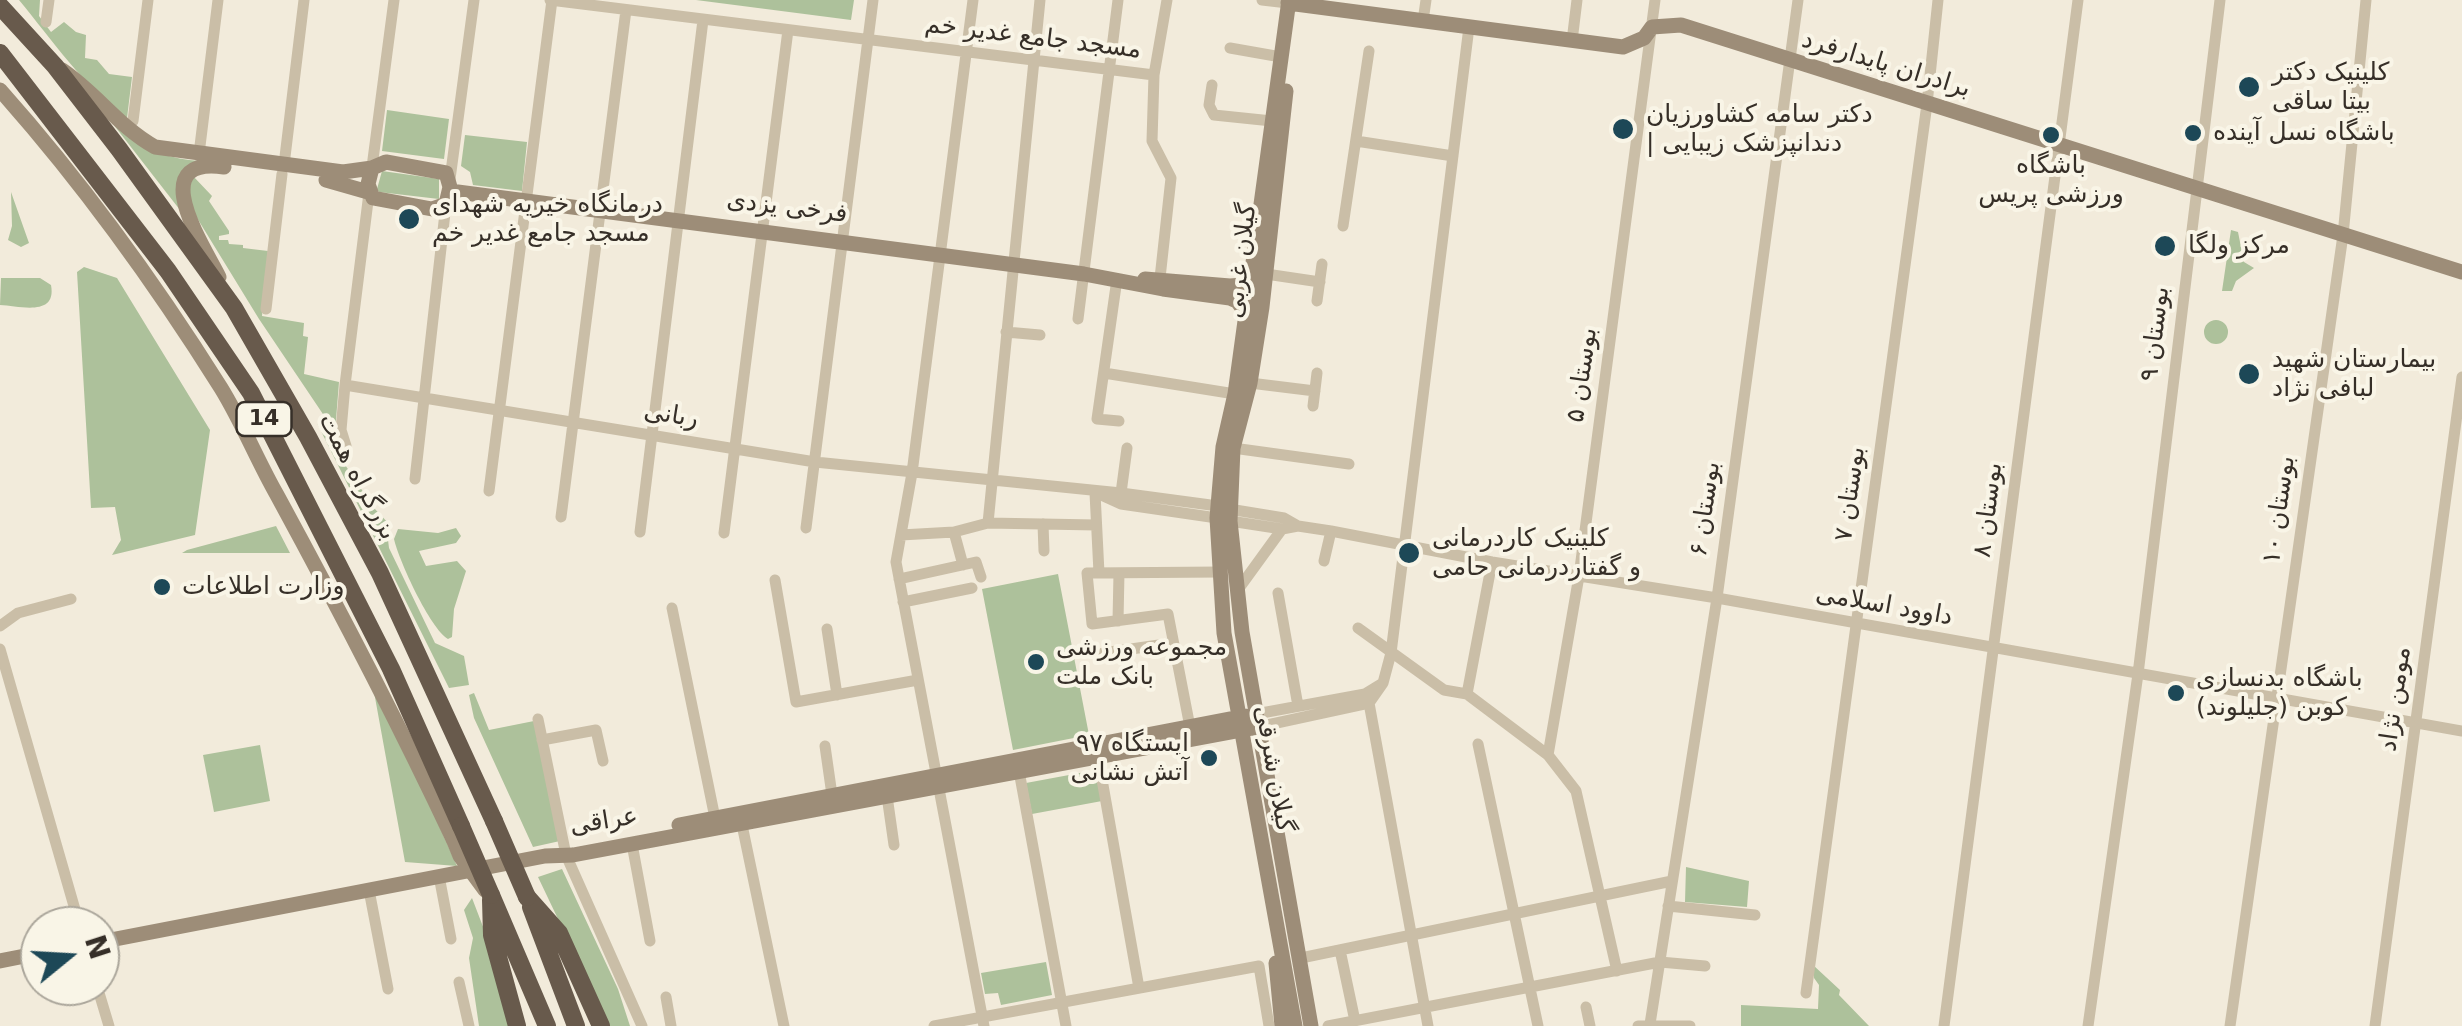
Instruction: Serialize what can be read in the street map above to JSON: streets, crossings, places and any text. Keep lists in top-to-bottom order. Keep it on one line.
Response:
{"streets":{"highway":["14","بزرگراه همت"],"main road":["برادران پایدارفرد","فرخی یزدی","گیلان غربی","گیلان شرقی","عراقی"],"street":["مسجد جامع غدیر خم","بوستان ۹","بوستان ۵","ربانی","بوستان ۷","بوستان ۶","بوستان ۸","بوستان ۱۰","داوود اسلامی","مومن نژاد"]},"crossings":[["برادران پایدارفرد","گیلان غربی"],["برادران پایدارفرد","بوستان ۹"],["برادران پایدارفرد","بوستان ۵"],["برادران پایدارفرد","بوستان ۷"],["برادران پایدارفرد","بوستان ۶"],["برادران پایدارفرد","بوستان ۸"],["برادران پایدارفرد","بوستان ۱۰"],["فرخی یزدی","گیلان غربی"],["گیلان غربی","داوود اسلامی"],["گیلان غربی","گیلان شرقی"],["بوستان ۹","داوود اسلامی"],["بوستان ۵","داوود اسلامی"],["ربانی","داوود اسلامی"],["بوستان ۷","داوود اسلامی"],["بوستان ۶","داوود اسلامی"],["بوستان ۸","داوود اسلامی"],["بوستان ۱۰","داوود اسلامی"],["داوود اسلامی","مومن نژاد"],["داوود اسلامی","گیلان شرقی"],["گیلان شرقی","عراقی"]],"places":["کلینیک دکتر بیتا ساقی","دکتر سامه کشاورزیان | دندانپزشک زیبایی","باشگاه نسل آینده","باشگاه ورزشی پریس","درمانگاه خیریه شهدای مسجد جامع غدیر خم","مرکز ولگا","بیمارستان شهید لبافی نژاد","کلینیک کاردرمانی و گفتاردرمانی حامی","وزارت اطلاعات","مجموعه ورزشی بانک ملت","باشگاه بدنسازی کوبن (جلیلوند)","ایستگاه ۹۷ آتش نشانی"],"north":"right"}
